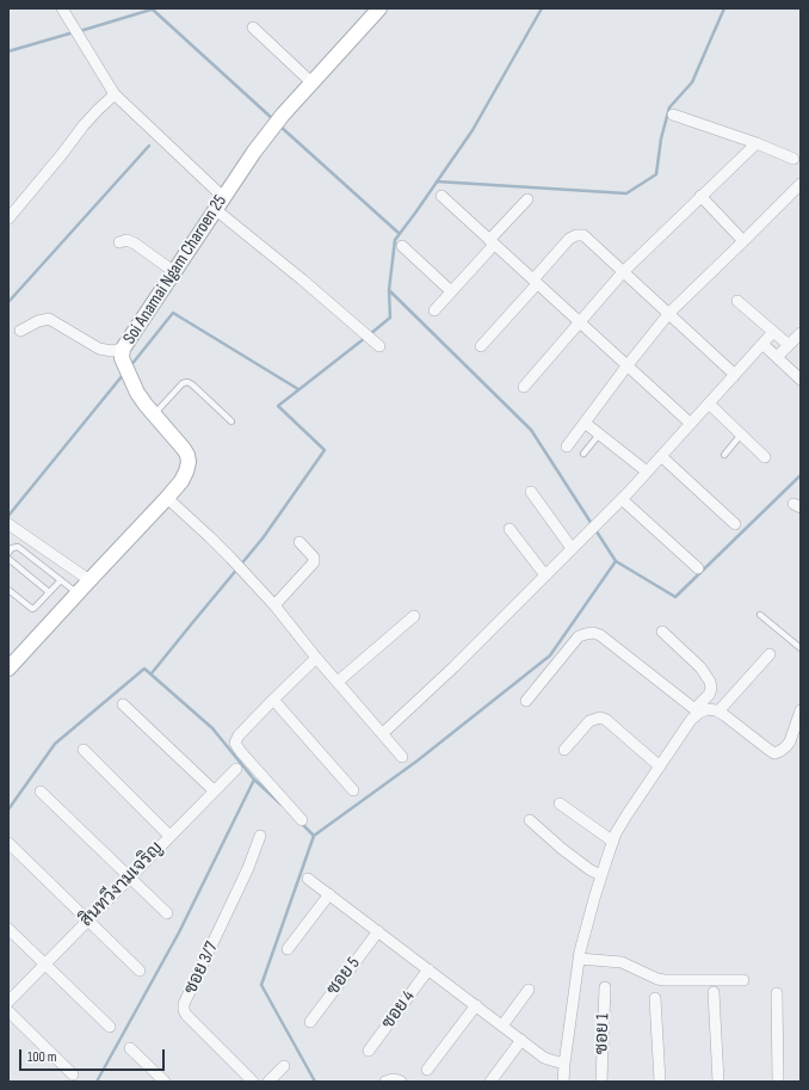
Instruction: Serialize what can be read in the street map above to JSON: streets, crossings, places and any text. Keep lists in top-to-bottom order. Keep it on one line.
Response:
{"streets":{"street":["Soi Anamai Ngam Charoen 25","สินทวีงามเจริญ","ซอย 3/7","ซอย 5","ซอย 4","ซอย 1"]},"scale_bar":"100 m"}
